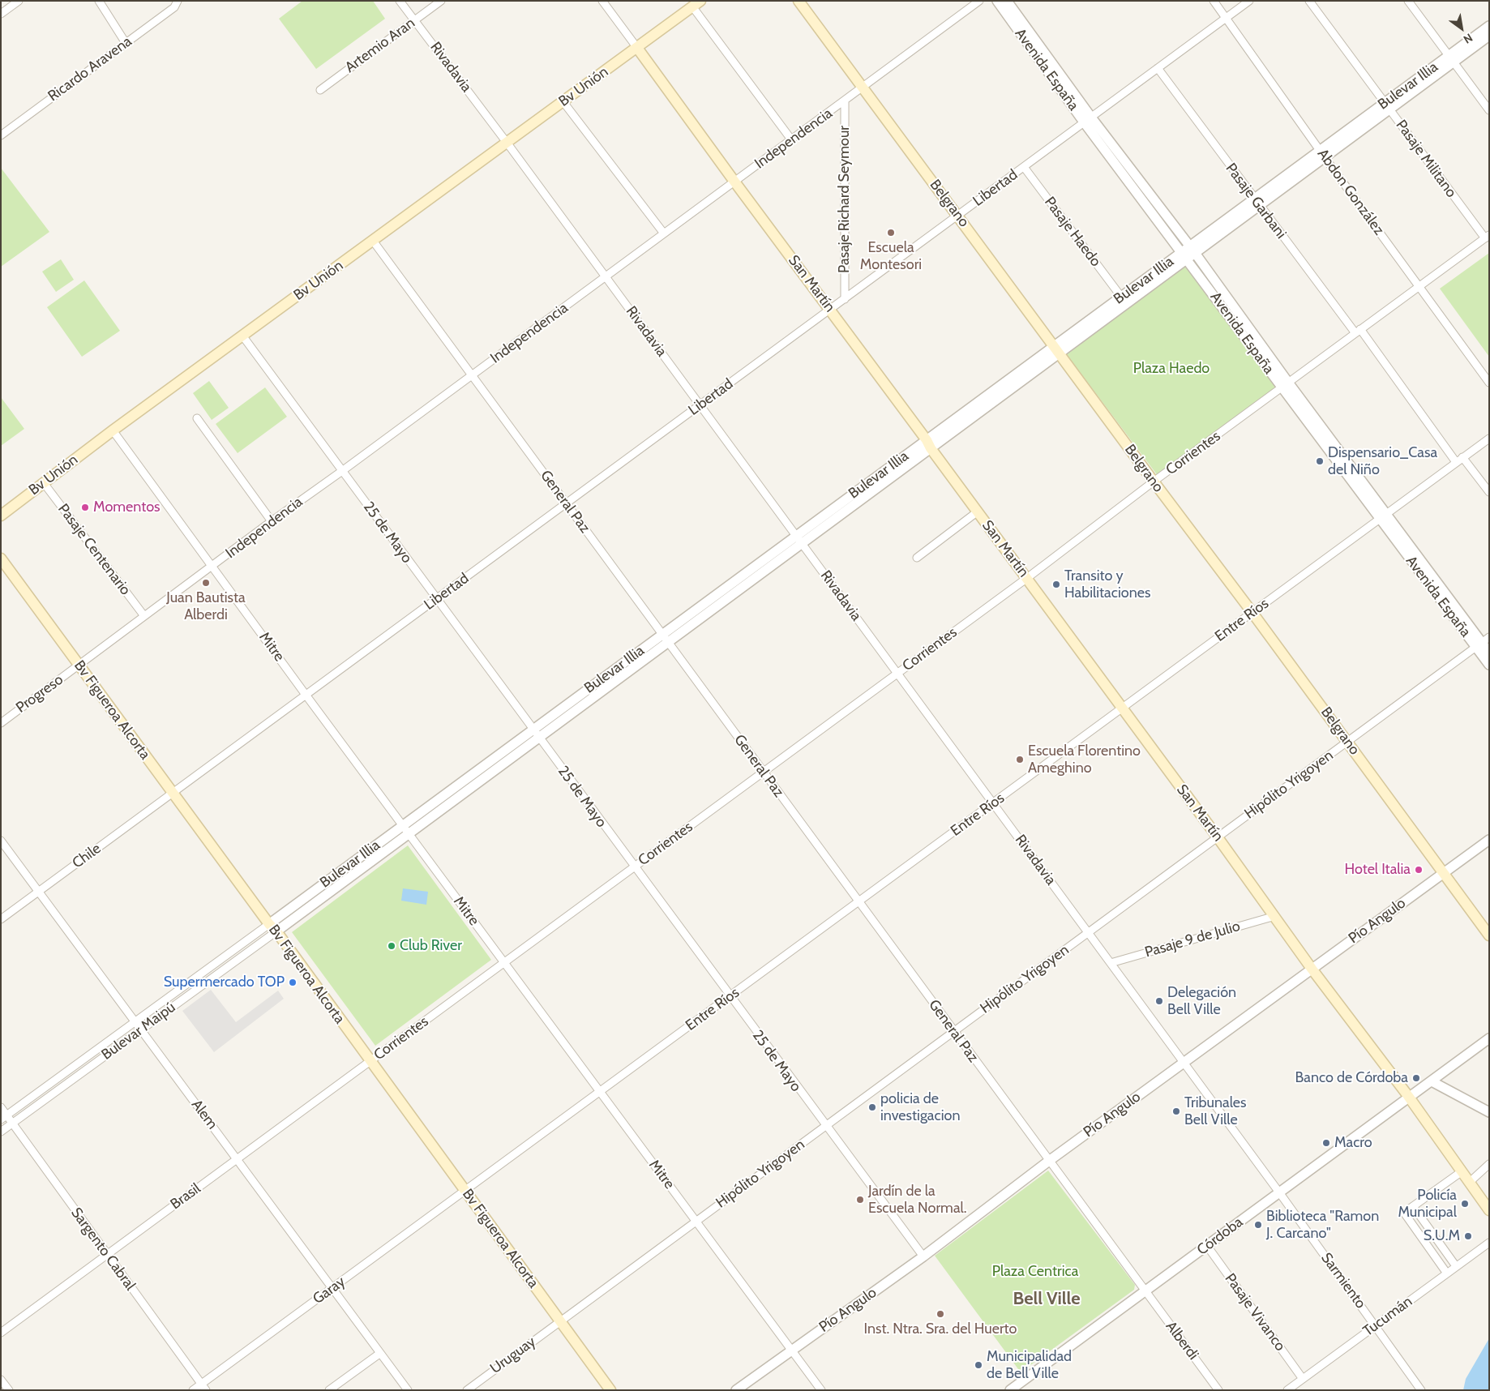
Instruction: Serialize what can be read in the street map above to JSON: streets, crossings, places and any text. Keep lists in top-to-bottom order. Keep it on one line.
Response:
{"streets":{"main road":["Bv Unión","Belgrano","San Martín","Bv Figueroa Alcorta"],"street":["Artemio Aran","Rivadavia","Ricardo Aravena","Avenida España","Bulevar Illia","Independencia","Pasaje Militano","Libertad","Abdon González","Pasaje Richard Seymour","Pasaje Garbani","Pasaje Haedo","Corrientes","General Paz","25 de Mayo","Pasaje Centenario","Entre Ríos","Mitre","Progreso","Hipólito Yrigoyen","Chile","Pío Angulo","Pasaje 9 de Julio","Bulevar Maipú","Alem","Brasil","Córdoba","Sargento Cabral","Sarmiento","Garay","Pasaje Vivanco","Tucumán","Alberdi","Uruguay"]},"crossings":[["Artemio Aran","Rivadavia"],["Rivadavia","Bulevar Illia"],["Rivadavia","Bv Unión"],["Rivadavia","Independencia"],["Rivadavia","Libertad"],["Rivadavia","Corrientes"],["Rivadavia","Entre Ríos"],["Rivadavia","Hipólito Yrigoyen"],["Rivadavia","Pío Angulo"],["Rivadavia","Pasaje 9 de Julio"],["Rivadavia","Córdoba"],["Rivadavia","Sarmiento"],["Avenida España","Bulevar Illia"],["Avenida España","Libertad"],["Avenida España","Corrientes"],["Avenida España","Entre Ríos"],["Avenida España","Hipólito Yrigoyen"],["Bulevar Illia","Pasaje Militano"],["Bulevar Illia","Abdon González"],["Bulevar Illia","Pasaje Garbani"],["Bulevar Illia","Belgrano"],["Bulevar Illia","Pasaje Haedo"],["Bulevar Illia","San Martín"],["Bulevar Illia","General Paz"],["Bulevar Illia","25 de Mayo"],["Bulevar Illia","Mitre"],["Bulevar Illia","Bv Figueroa Alcorta"],["Bulevar Illia","Bulevar Maipú"],["Bv Unión","San Martín"],["Bv Unión","General Paz"],["Bv Unión","25 de Mayo"],["Bv Unión","Pasaje Centenario"],["Bv Unión","Mitre"],["Independencia","Pasaje Richard Seymour"],["Independencia","Belgrano"],["Independencia","San Martín"],["Independencia","General Paz"],["Independencia","25 de Mayo"],["Independencia","Pasaje Centenario"],["Independencia","Mitre"],["Independencia","Progreso"],["Independencia","Bv Figueroa Alcorta"],["Pasaje Militano","Corrientes"],["Libertad","Abdon González"],["Libertad","Pasaje Richard Seymour"],["Libertad","Pasaje Garbani"],["Libertad","Belgrano"],["Libertad","Pasaje Haedo"],["Libertad","San Martín"],["Libertad","General Paz"],["Libertad","25 de Mayo"],["Libertad","Mitre"],["Libertad","Bv Figueroa Alcorta"],["Libertad","Chile"],["Abdon González","Corrientes"],["Pasaje Garbani","Corrientes"],["Pasaje Garbani","Entre Ríos"],["Belgrano","Corrientes"],["Belgrano","Entre Ríos"],["Belgrano","Hipólito Yrigoyen"],["Belgrano","Pío Angulo"],["San Martín","Corrientes"],["San Martín","Entre Ríos"],["San Martín","Hipólito Yrigoyen"],["San Martín","Pío Angulo"],["San Martín","Pasaje 9 de Julio"],["San Martín","Córdoba"],["Corrientes","General Paz"],["Corrientes","25 de Mayo"],["Corrientes","Mitre"],["Corrientes","Bv Figueroa Alcorta"],["Corrientes","Brasil"],["General Paz","Entre Ríos"],["General Paz","Hipólito Yrigoyen"],["General Paz","Pío Angulo"],["General Paz","Córdoba"],["General Paz","Alberdi"],["25 de Mayo","Entre Ríos"],["25 de Mayo","Hipólito Yrigoyen"],["25 de Mayo","Pío Angulo"],["Entre Ríos","Mitre"],["Entre Ríos","Bv Figueroa Alcorta"],["Entre Ríos","Garay"],["Mitre","Hipólito Yrigoyen"],["Mitre","Pío Angulo"],["Progreso","Bv Figueroa Alcorta"],["Bv Figueroa Alcorta","Hipólito Yrigoyen"],["Bv Figueroa Alcorta","Chile"],["Bv Figueroa Alcorta","Bulevar Maipú"],["Bv Figueroa Alcorta","Brasil"],["Bv Figueroa Alcorta","Garay"],["Bv Figueroa Alcorta","Uruguay"],["Hipólito Yrigoyen","Uruguay"],["Chile","Alem"],["Bulevar Maipú","Alem"],["Bulevar Maipú","Sargento Cabral"],["Alem","Brasil"],["Alem","Garay"],["Brasil","Sargento Cabral"],["Córdoba","Sarmiento"],["Córdoba","Pasaje Vivanco"],["Córdoba","Alberdi"],["Sargento Cabral","Garay"],["Sarmiento","Tucumán"],["Pasaje Vivanco","Tucumán"]],"districts":["Bell Ville"],"parks":["Plaza Haedo","Plaza Centrica"],"places":["Escuela Montesori","Dispensario_Casa del Niño","Momentos","Juan Bautista Alberdi","Transito y Habilitaciones","Escuela Florentino Ameghino","Hotel Italia","Club River","Supermercado TOP","Delegación Bell Ville","Banco de Córdoba","policia de investigacion","Tribunales Bell Ville","Macro","Jardín de la Escuela Normal.","Policía Municipal","Biblioteca \"Ramon J. Carcano\"","S.U.M","Inst. Ntra. Sra. del Huerto","Municipalidad de Bell Ville"],"north":"bottom right"}
